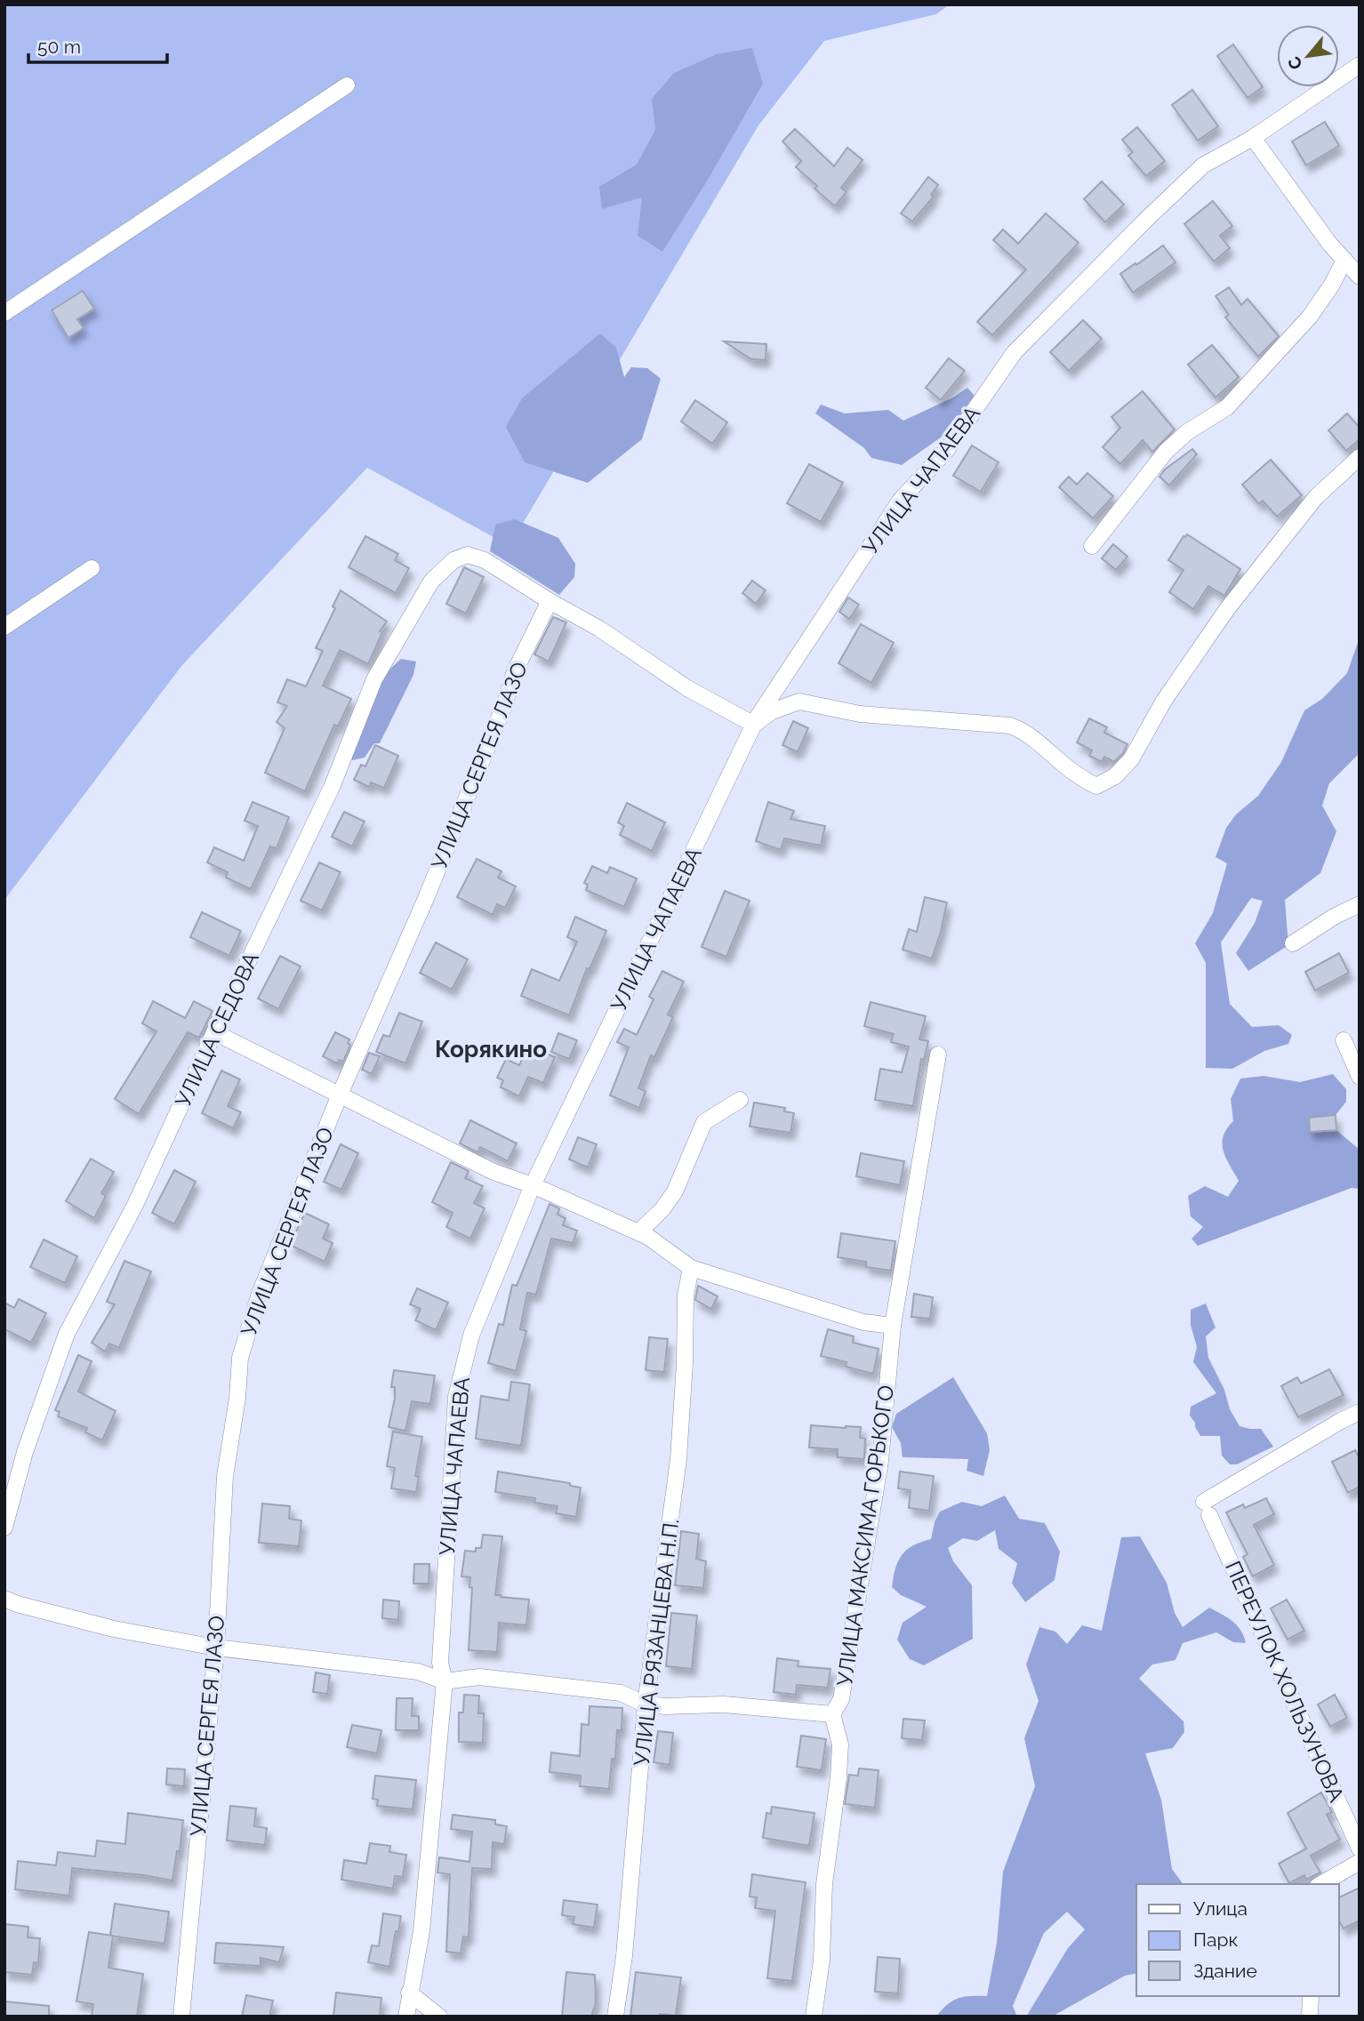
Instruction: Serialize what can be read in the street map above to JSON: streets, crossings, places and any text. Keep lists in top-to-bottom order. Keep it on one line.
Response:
{"streets":{"street":["УЛИЦА ЧАПАЕВА","УЛИЦА СЕРГЕЯ ЛАЗО","УЛИЦА СЕДОВА","УЛИЦА МАКСИМА ГОРЬКОГО","УЛИЦА РЯЗАНЦЕВА Н.П.","ПЕРЕУЛОК ХОЛЬЗУНОВА"]},"crossings":[["УЛИЦА СЕРГЕЯ ЛАЗО","УЛИЦА СЕДОВА"]],"districts":["Корякино"],"legend":["Улица","Парк","Здание"],"scale_bar":"50 m","north":"bottom left"}
